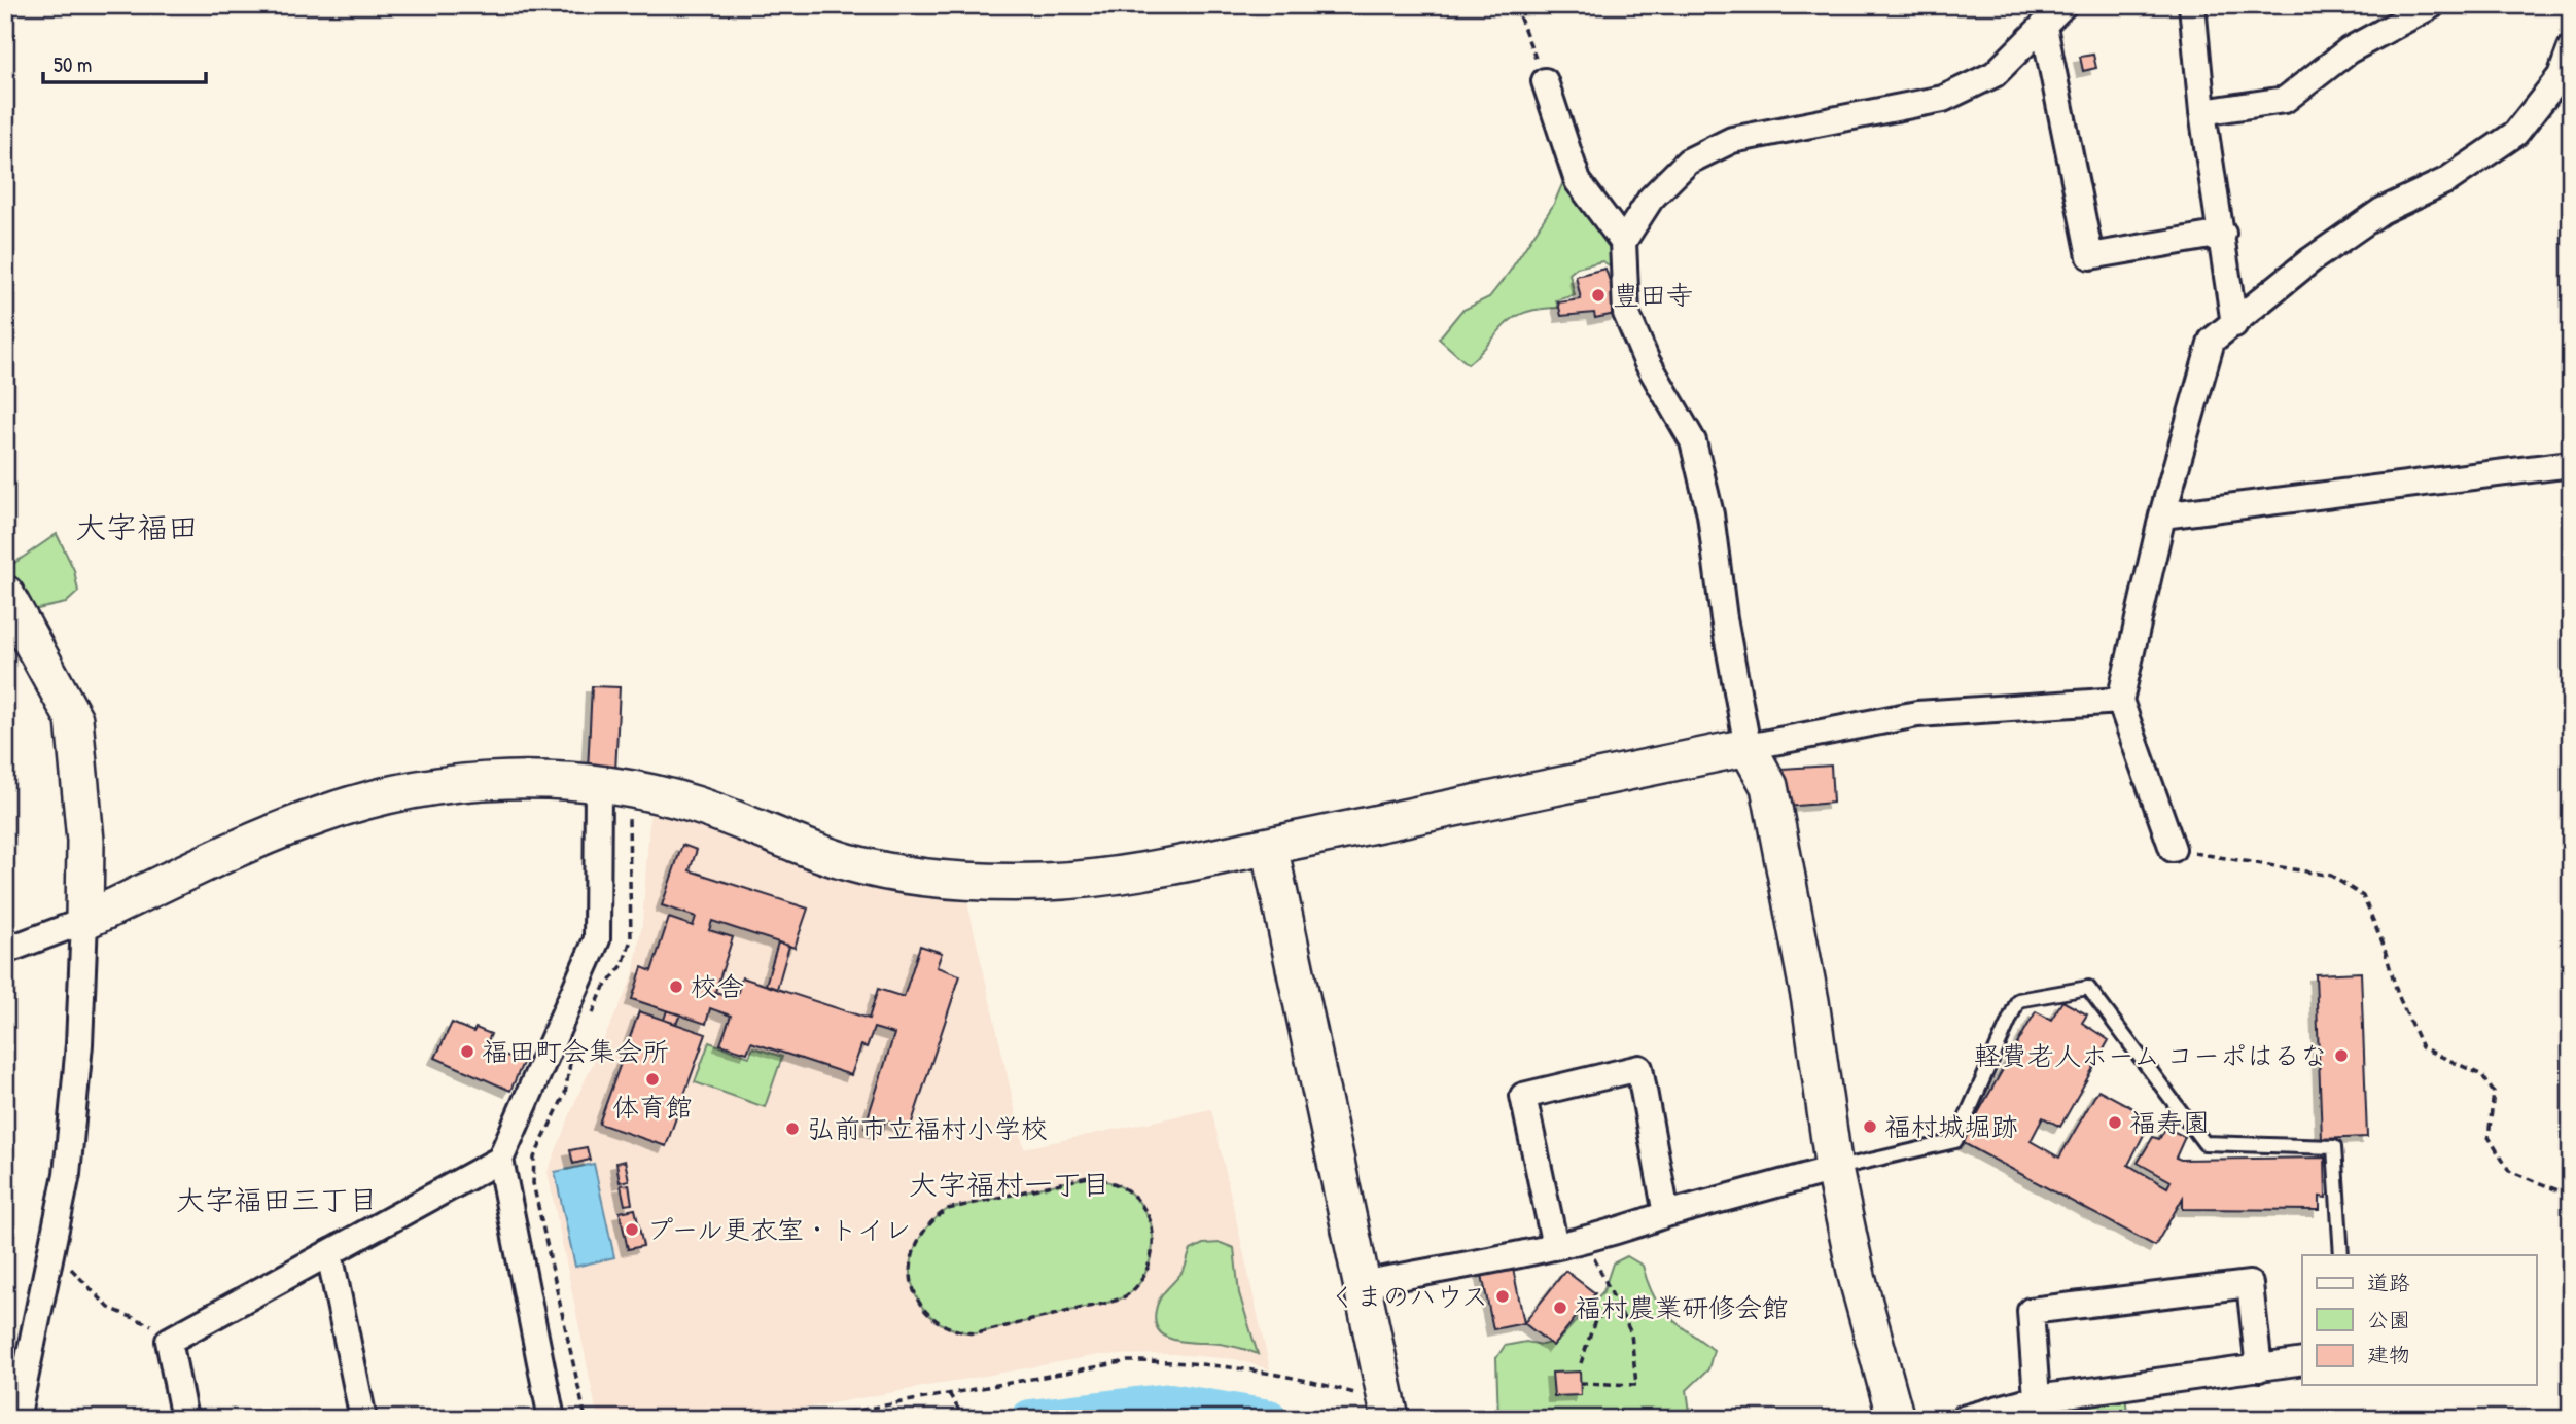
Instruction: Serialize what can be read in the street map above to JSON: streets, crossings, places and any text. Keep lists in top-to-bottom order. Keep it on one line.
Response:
{"districts":["大字福田","大字福村一丁目","大字福田三丁目"],"places":["豊田寺","校舎","福田町会集会所","軽費老人ホーム コーポはるな","体育館","福寿園","福村城堀跡","弘前市立福村小学校","プール更衣室・トイレ","くまのハウス","福村農業研修会館"],"legend":["道路","公園","建物"],"scale_bar":"50 m"}
